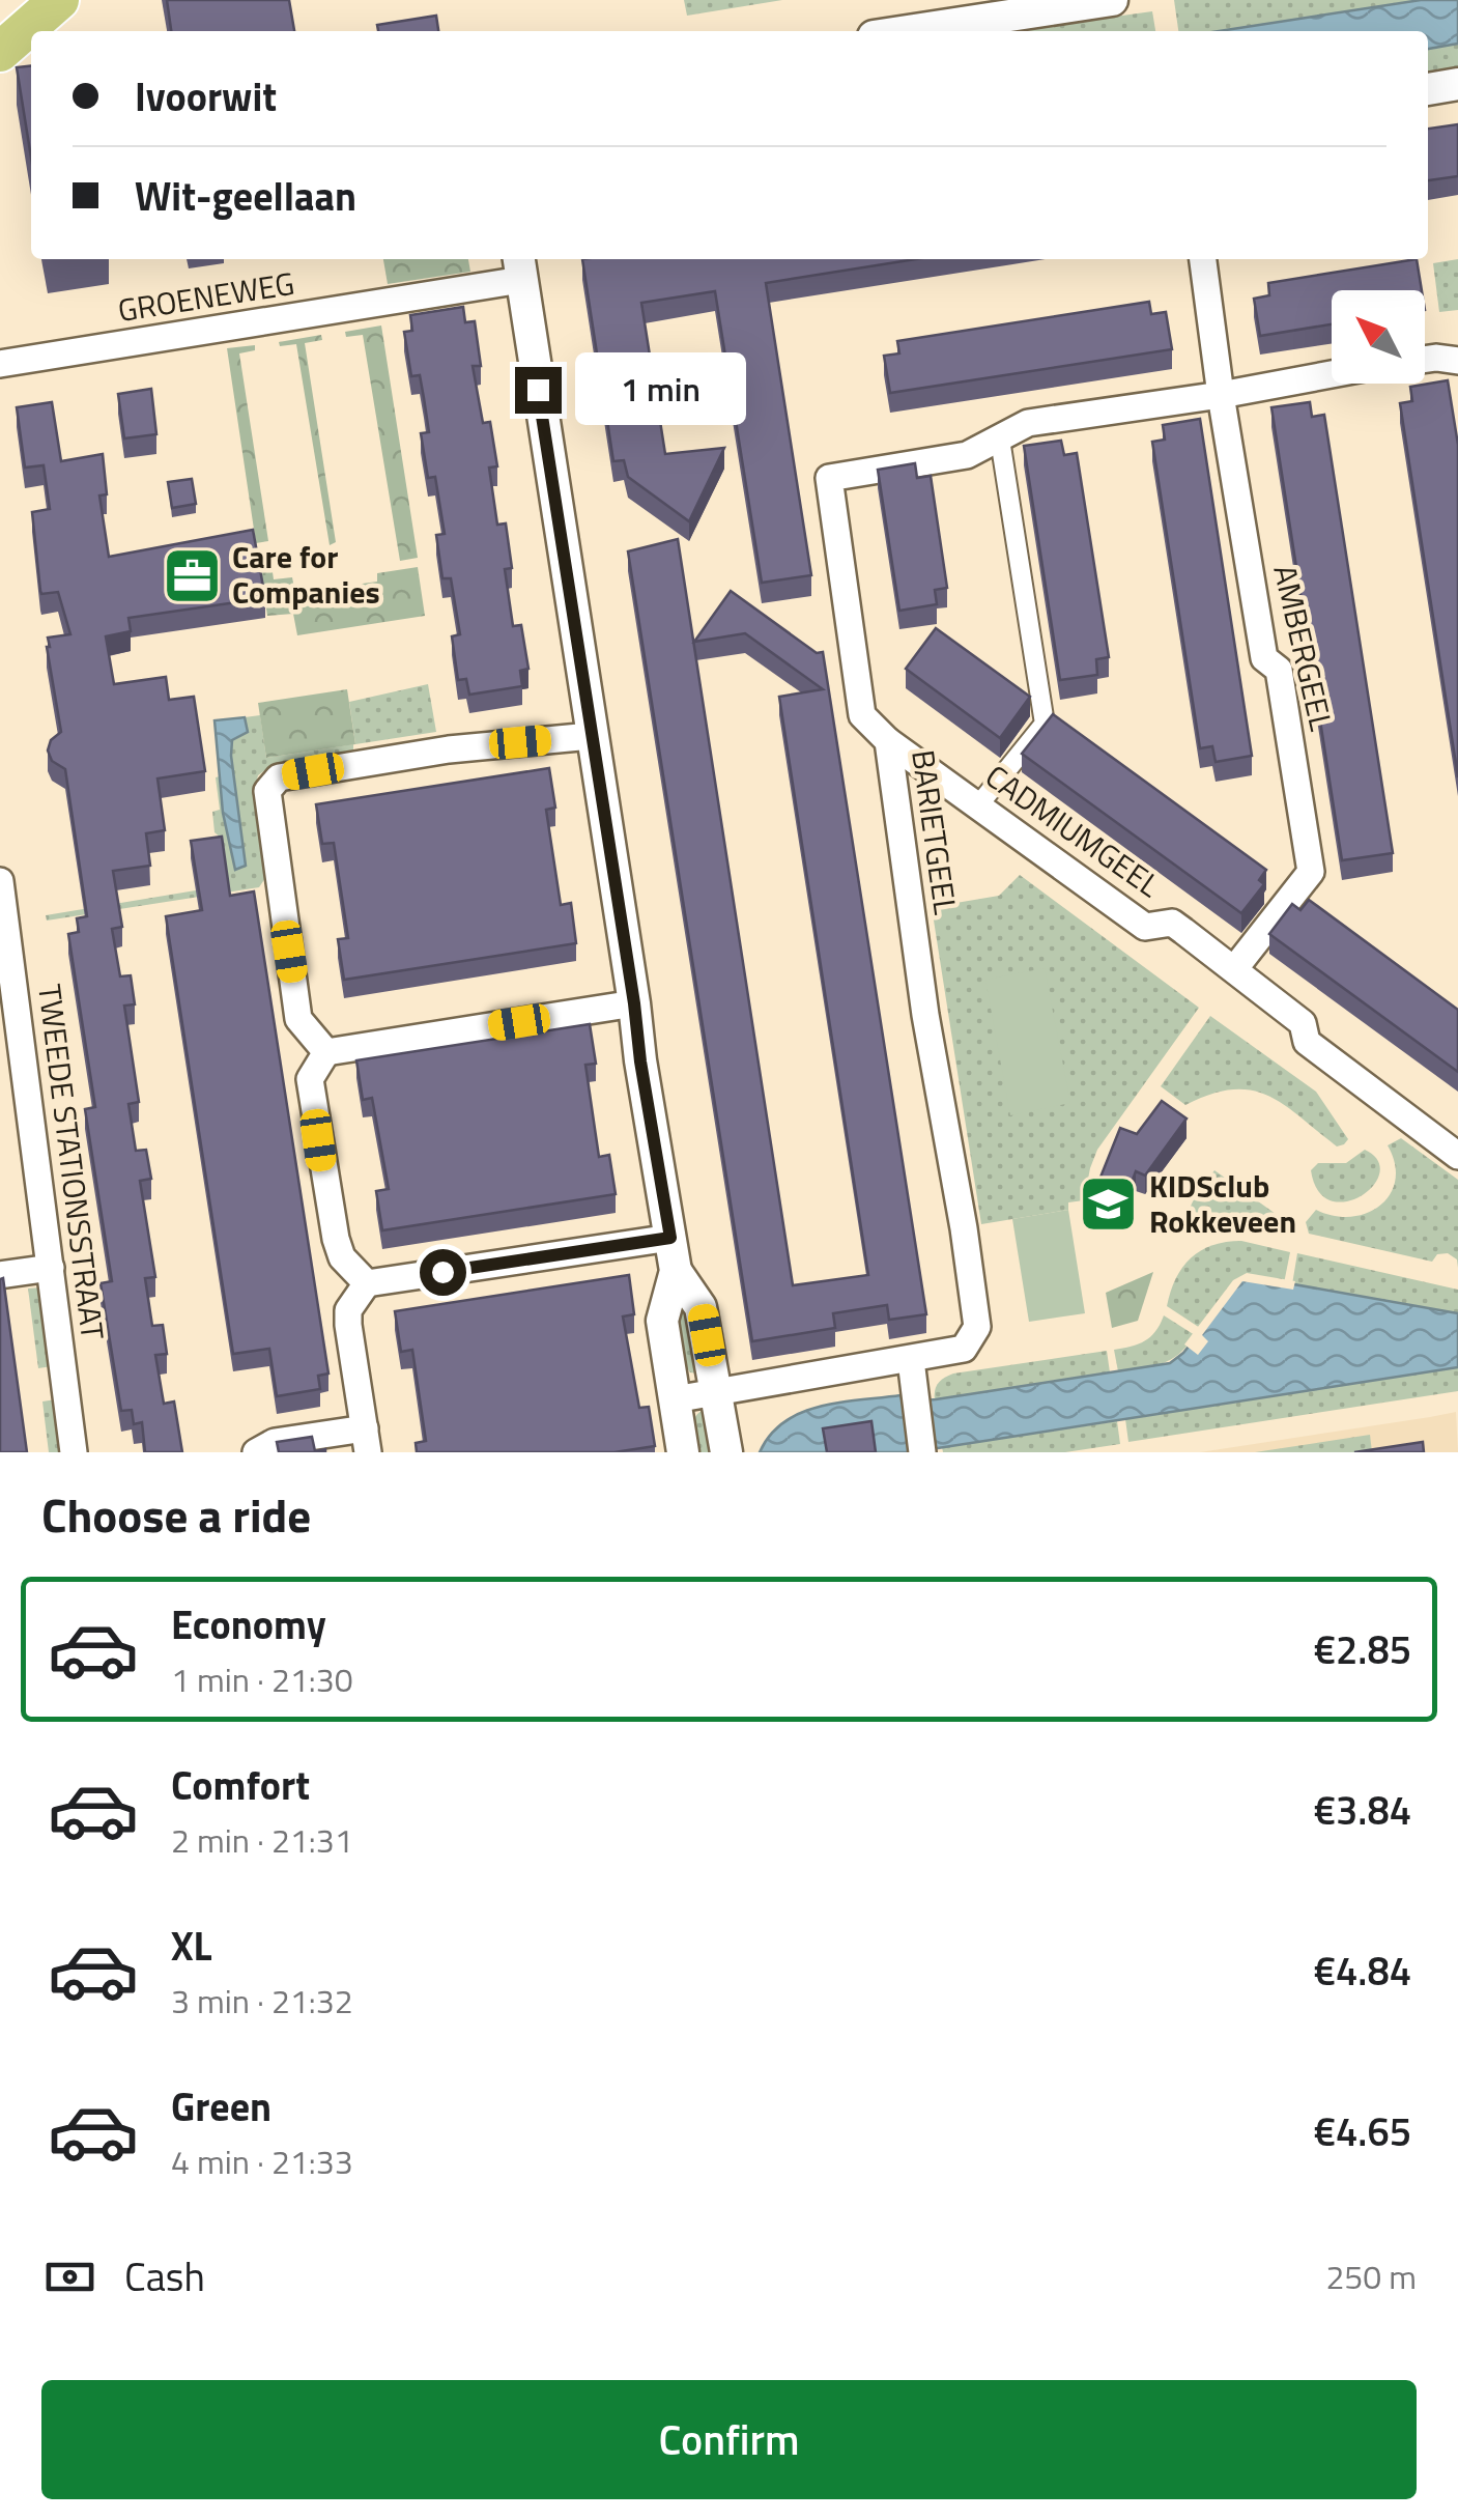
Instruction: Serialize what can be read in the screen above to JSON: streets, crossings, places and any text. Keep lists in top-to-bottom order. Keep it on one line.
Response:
{"streets":{"street":["GROENEWEG","AMBERGEEL","CADMIUMGEEL","BARIETGEEL","TWEEDE STATIONSSTRAAT"]},"crossings":[["AMBERGEEL","CADMIUMGEEL"],["AMBERGEEL","BARIETGEEL"],["CADMIUMGEEL","BARIETGEEL"]],"places":{"office":["Care for Companies"],"school or university":["KIDSclub Rokkeveen"]},"north":"top left","page":{"banner":["Ivoorwit","Wit-geellaan"],"bubble":"1 min","heading":"Choose a ride","list":[{"name":"Economy","note":"1 min · 21:30","value":"€2.85"},{"name":"Comfort","note":"2 min · 21:31","value":"€3.84"},{"name":"XL","note":"3 min · 21:32","value":"€4.84"},{"name":"Green","note":"4 min · 21:33","value":"€4.65"}],"pay":["Cash","250 m"],"buttons":"Confirm"}}
